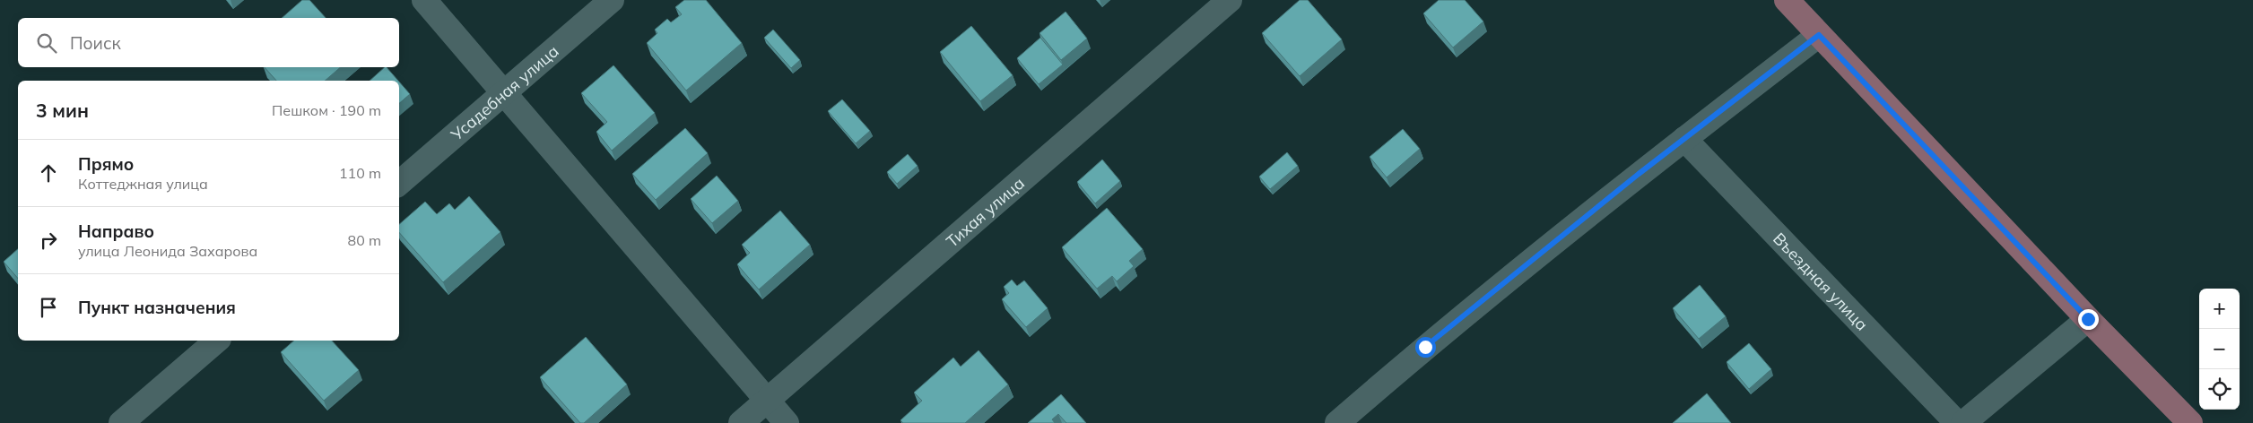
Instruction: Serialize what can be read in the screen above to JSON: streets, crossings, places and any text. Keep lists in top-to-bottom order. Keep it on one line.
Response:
{"streets":{"street":["Усадебная улица","Тихая улица","Въездная улица"]},"page":{"search":"Поиск","heading":["3 мин","Пешком · 190 m"],"list":[["Прямо","Коттеджная улица","110 m"],["Направо","улица Леонида Захарова","80 m"],"Пункт назначения"],"map_buttons":["+","−"]}}
